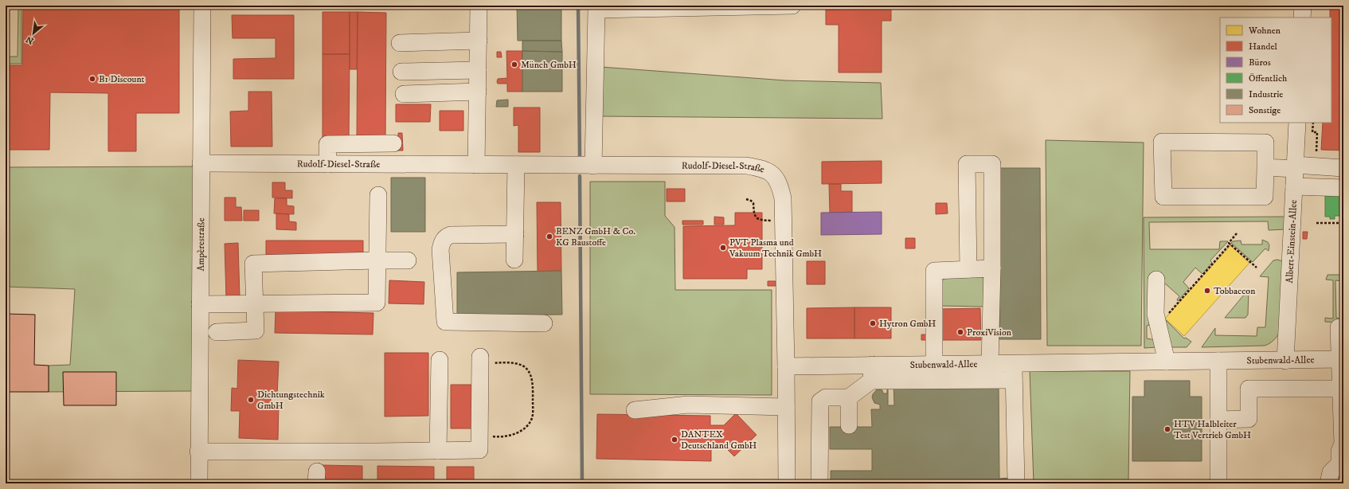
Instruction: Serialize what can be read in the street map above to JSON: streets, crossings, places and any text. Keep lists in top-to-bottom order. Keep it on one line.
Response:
{"streets":{"street":["Rudolf-Diesel-Straße","Albert-Einstein-Allee","Ampèrestraße","Stubenwald-Allee"]},"crossings":[["Rudolf-Diesel-Straße","Ampèrestraße"],["Rudolf-Diesel-Straße","Stubenwald-Allee"],["Albert-Einstein-Allee","Stubenwald-Allee"]],"places":["Münch GmbH","B1 Discount","BENZ GmbH & Co. KG Baustoffe","PVT Plasma und Vakuum Technik GmbH","Tobbaccon","Hytron GmbH","ProxiVision","Dichtungstechnik GmbH","HTV Halbleiter Test Vertrieb GmbH","DANTEX Deutschland GmbH"],"legend":["Wohnen","Handel","Büros","Öffentlich","Industrie","Sonstige"],"north":"bottom left"}
